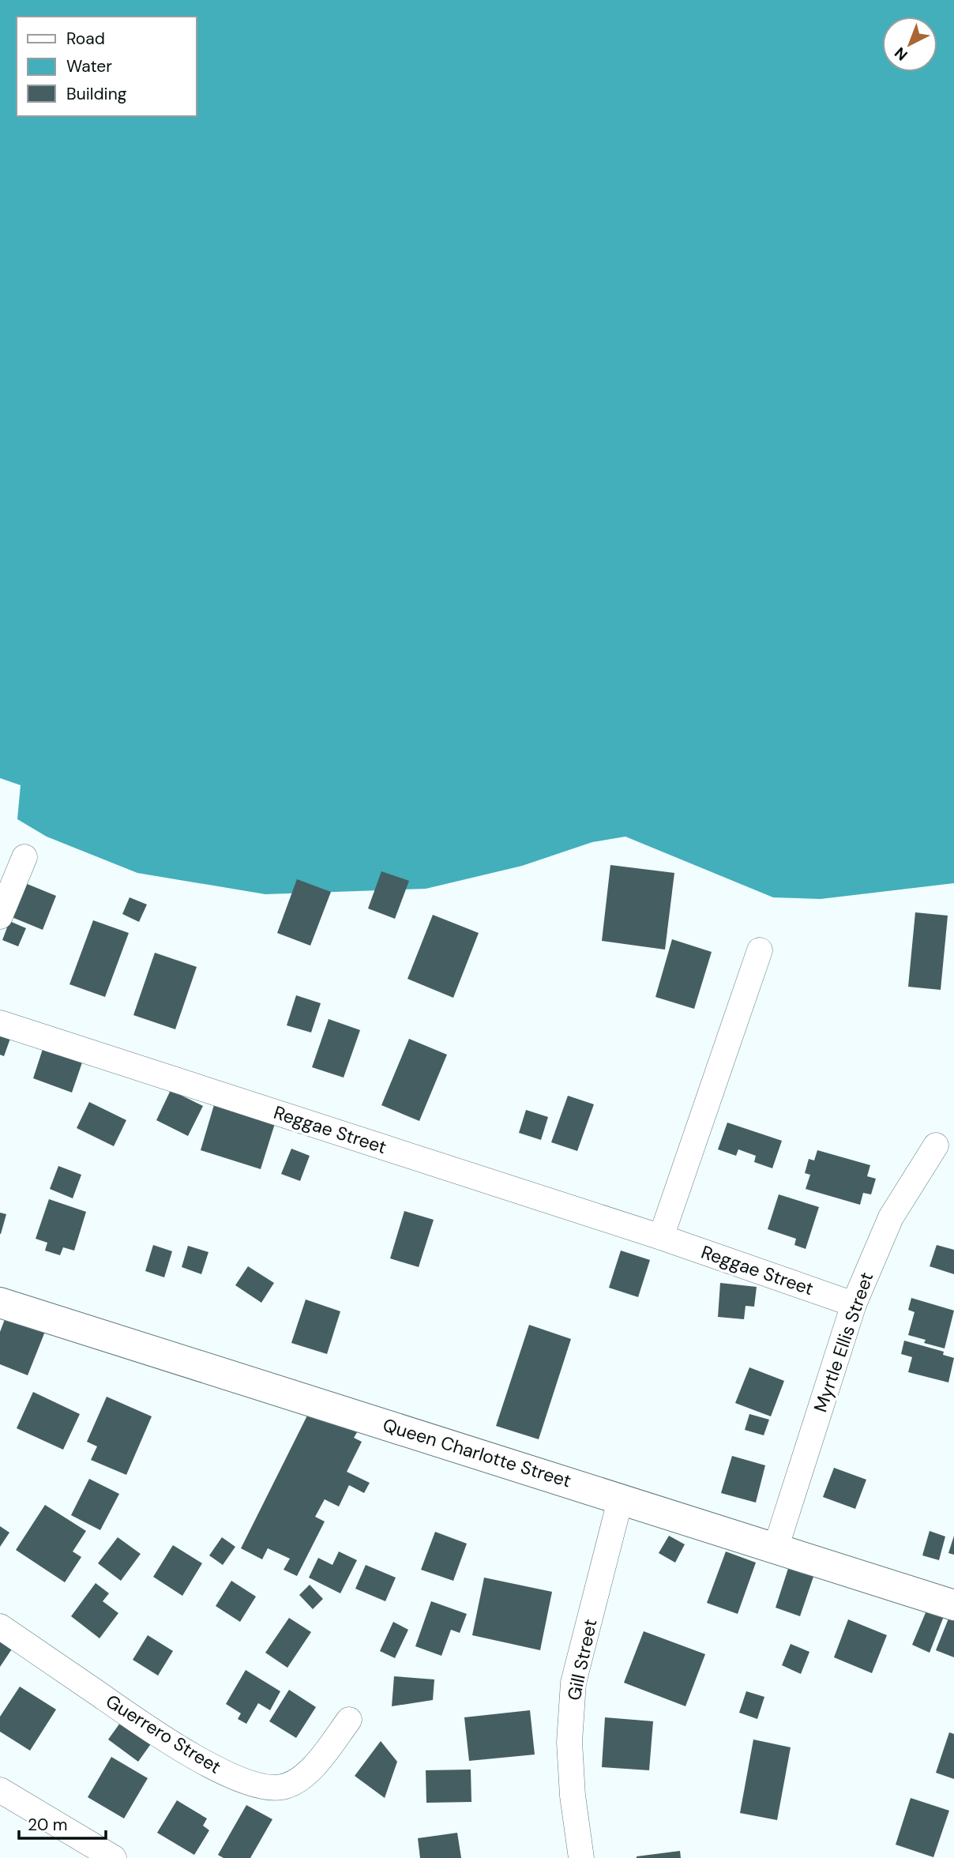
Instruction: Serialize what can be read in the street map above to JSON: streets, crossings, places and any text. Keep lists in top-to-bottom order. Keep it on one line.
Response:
{"streets":{"main road":["Queen Charlotte Street"],"street":["Reggae Street","Myrtle Ellis Street","Gill Street","Guerrero Street"]},"crossings":[["Reggae Street","Myrtle Ellis Street"],["Myrtle Ellis Street","Queen Charlotte Street"],["Queen Charlotte Street","Gill Street"]],"legend":["Road","Water","Building"],"scale_bar":"20 m","north":"bottom left"}
